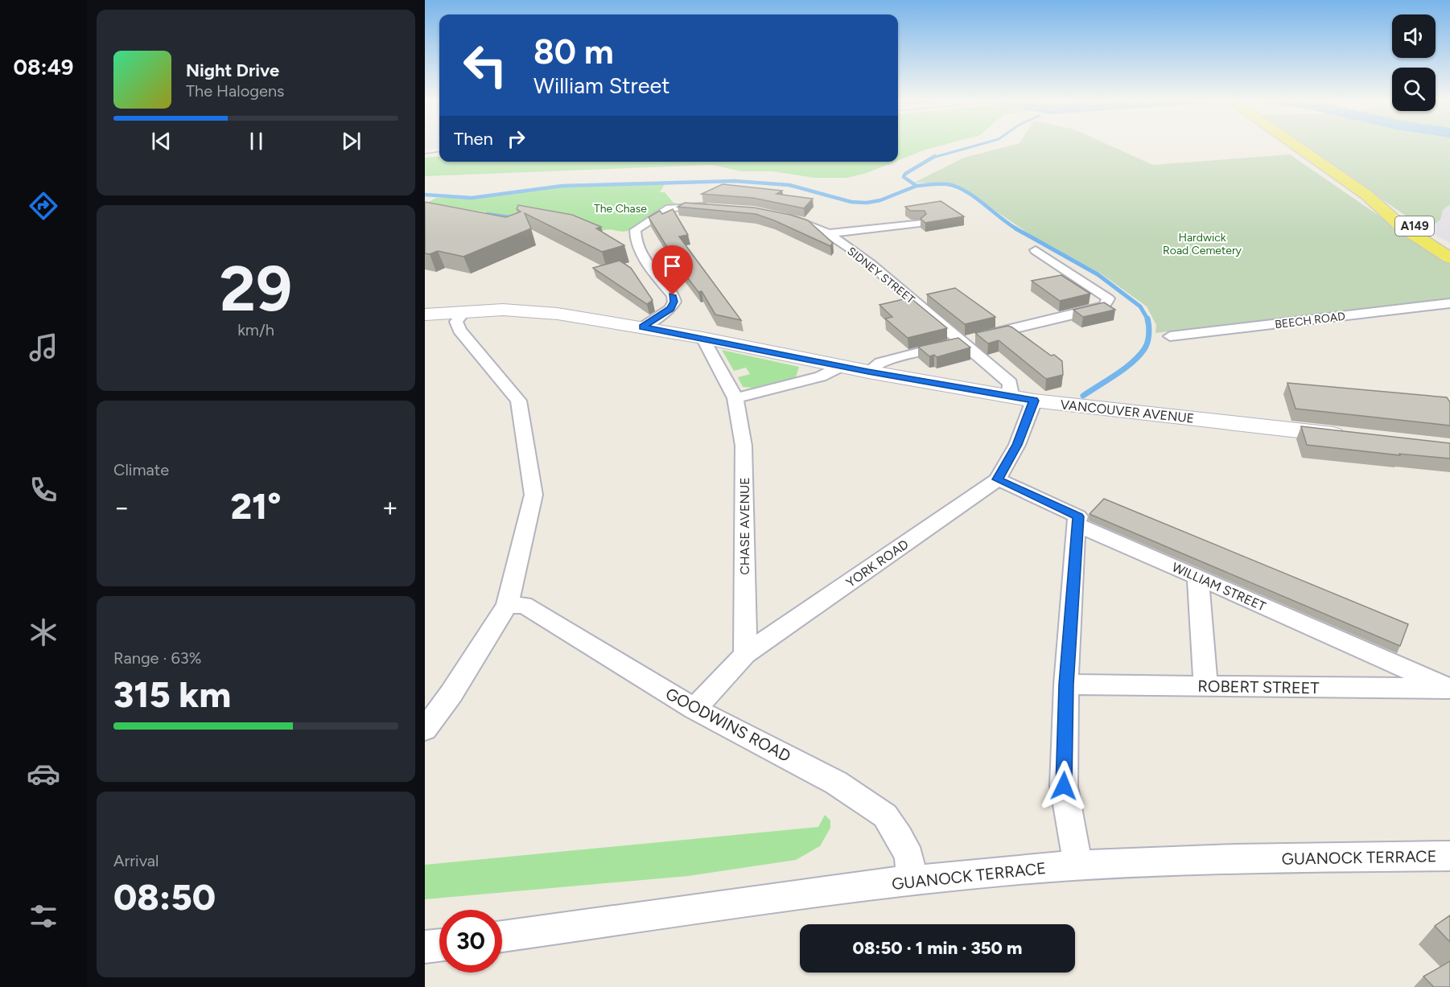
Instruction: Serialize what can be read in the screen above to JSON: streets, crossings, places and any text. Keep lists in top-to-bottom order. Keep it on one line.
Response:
{"streets":{"main road":["A149","VANCOUVER AVENUE"],"street":["SIDNEY STREET","BEECH ROAD","CHASE AVENUE","YORK ROAD","WILLIAM STREET","ROBERT STREET","GOODWINS ROAD","GUANOCK TERRACE"]},"crossings":[["SIDNEY STREET","VANCOUVER AVENUE"],["VANCOUVER AVENUE","CHASE AVENUE"],["VANCOUVER AVENUE","YORK ROAD"],["CHASE AVENUE","YORK ROAD"],["YORK ROAD","WILLIAM STREET"],["YORK ROAD","GOODWINS ROAD"],["WILLIAM STREET","ROBERT STREET"],["GOODWINS ROAD","GUANOCK TERRACE"]],"parks":["The Chase","Hardwick Road Cemetery"],"page":{"tabs":"08:49","turn":["80 m","William Street"],"song":["Night Drive","The Halogens"],"then":"Then","tile":[["29","km/h"],"Climate",["Range · 63%","315 km"],["Arrival","08:50"]],"heat":["−","21°","+"],"limit":"30","trip":"08:50 · 1 min · 350 m"}}
